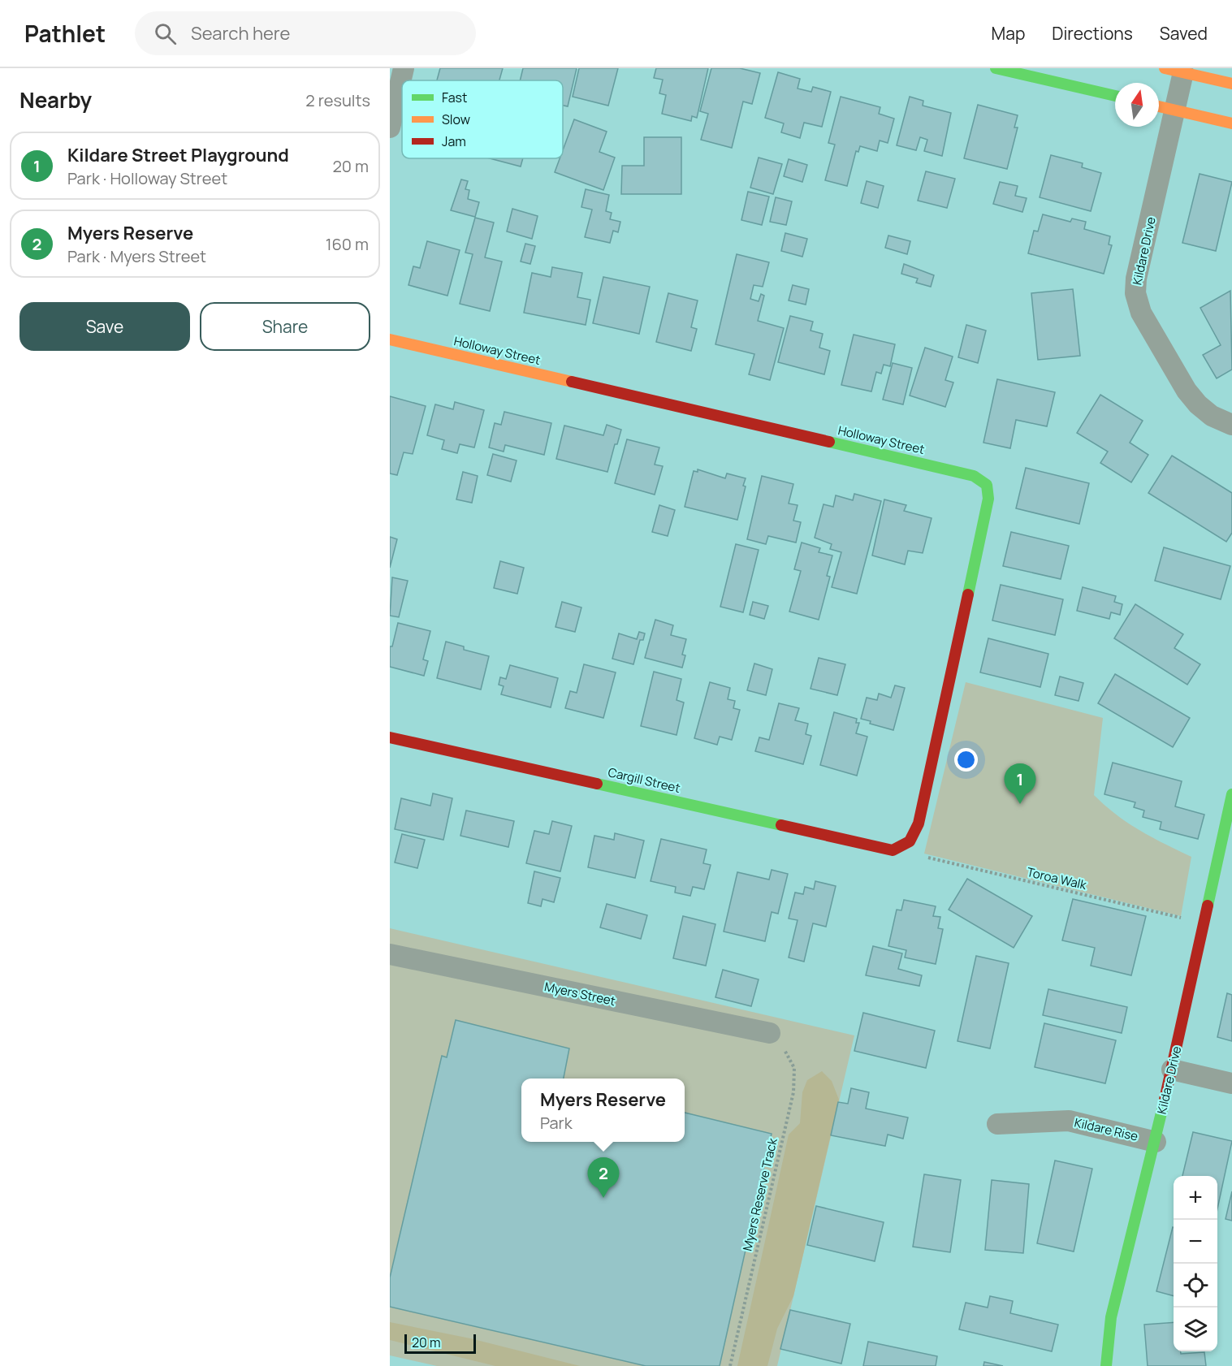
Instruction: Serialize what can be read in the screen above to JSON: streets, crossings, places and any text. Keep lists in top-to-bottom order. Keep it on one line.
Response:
{"streets":{"street":["Kildare Drive","Holloway Street","Cargill Street","Myers Street","Kildare Rise"],"path":["Toroa Walk","Myers Reserve Track"]},"crossings":[["Kildare Drive","Kildare Rise"],["Holloway Street","Cargill Street"],["Myers Street","Myers Reserve Track"]],"legend":["Fast","Slow","Jam"],"scale_bar":"20 m","north":"top","page":{"header":"Pathlet","search":"Search here","nav":["Map","Directions","Saved"],"heading":["Nearby","2 results"],"list":[{"mark":"1","name":"Kildare Street Playground","note":"Park · Holloway Street","value":"20 m"},{"mark":"2","name":"Myers Reserve","note":"Park · Myers Street","value":"160 m"}],"buttons":["Save","Share"],"pins":["1","2"],"popup":["Myers Reserve","Park"],"map_buttons":["+","−"],"scale":"20 m"}}
